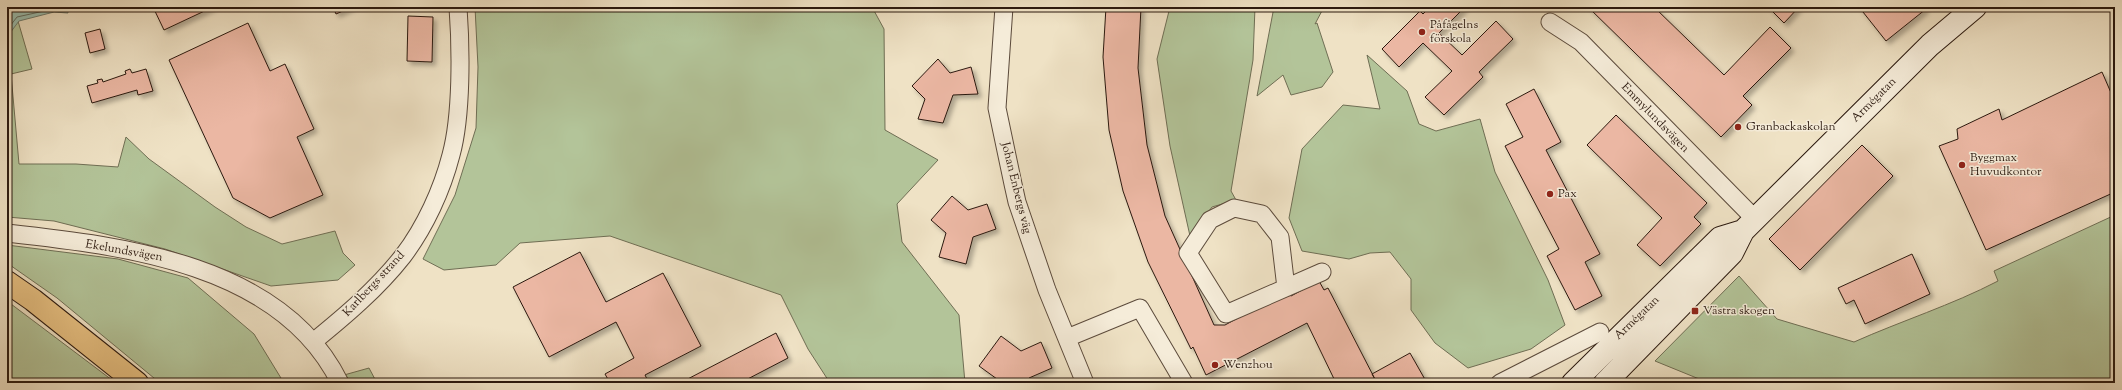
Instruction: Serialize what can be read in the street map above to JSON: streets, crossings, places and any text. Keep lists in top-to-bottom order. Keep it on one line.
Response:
{"streets":{"street":["Armégatan","Emmylundsvägen","Johan Enbergs väg","Ekelundsvägen","Karlbergs strand"]},"crossings":[["Armégatan","Emmylundsvägen"],["Ekelundsvägen","Karlbergs strand"]],"places":{"other":["Påfågelns förskola","Granbackaskolan","Byggmax Huvudkontor","Pax","Wenzhou"],"transit":["Västra skogen"]}}
